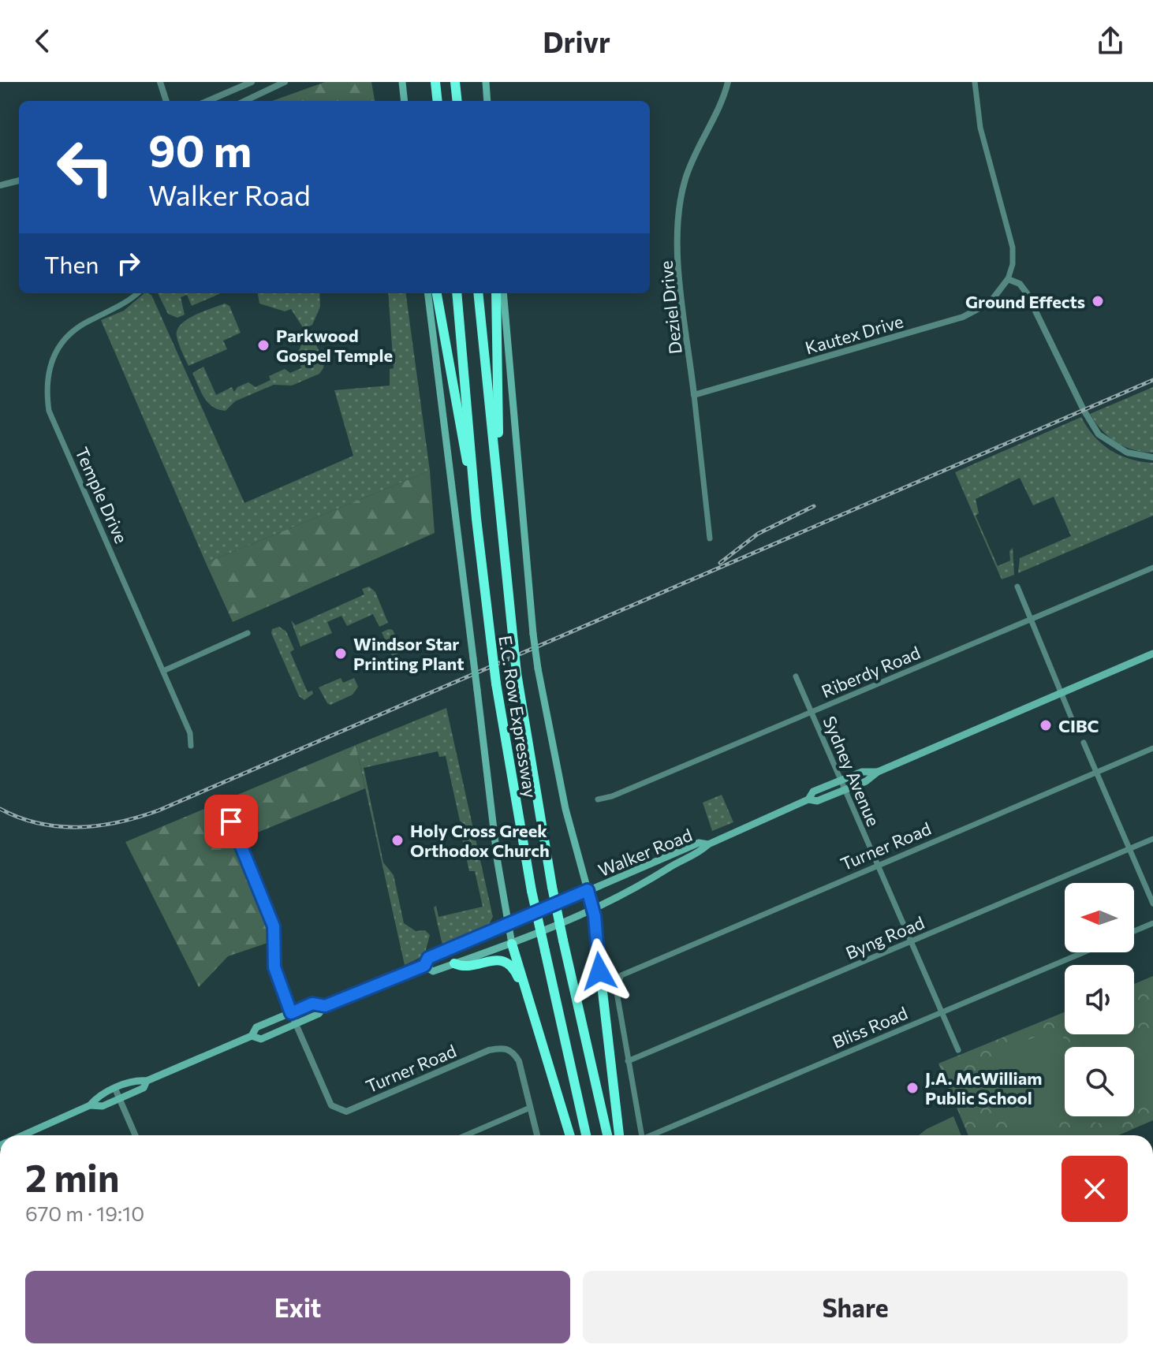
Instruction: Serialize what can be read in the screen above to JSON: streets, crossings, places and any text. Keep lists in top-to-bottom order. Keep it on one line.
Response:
{"streets":{"highway":["E.C. Row Expressway"],"main road":["Walker Road"],"street":["Deziel Drive","Kautex Drive","Temple Drive","Riberdy Road","Sydney Avenue","Turner Road","Byng Road","Bliss Road"]},"crossings":[["Deziel Drive","Kautex Drive"],["Riberdy Road","Sydney Avenue"],["Sydney Avenue","Turner Road"],["Sydney Avenue","Walker Road"],["Sydney Avenue","Byng Road"],["Sydney Avenue","Bliss Road"],["Turner Road","Walker Road"],["Turner Road","Byng Road"]],"places":["Ground Effects","Parkwood Gospel Temple","Windsor Star Printing Plant","CIBC","Holy Cross Greek Orthodox Church","J.A. McWilliam Public School"],"north":"left","page":{"header":"Drivr","turn":["90 m","Walker Road"],"then":"Then","heading":["2 min","670 m · 19:10"],"buttons":["Exit","Share"]}}
